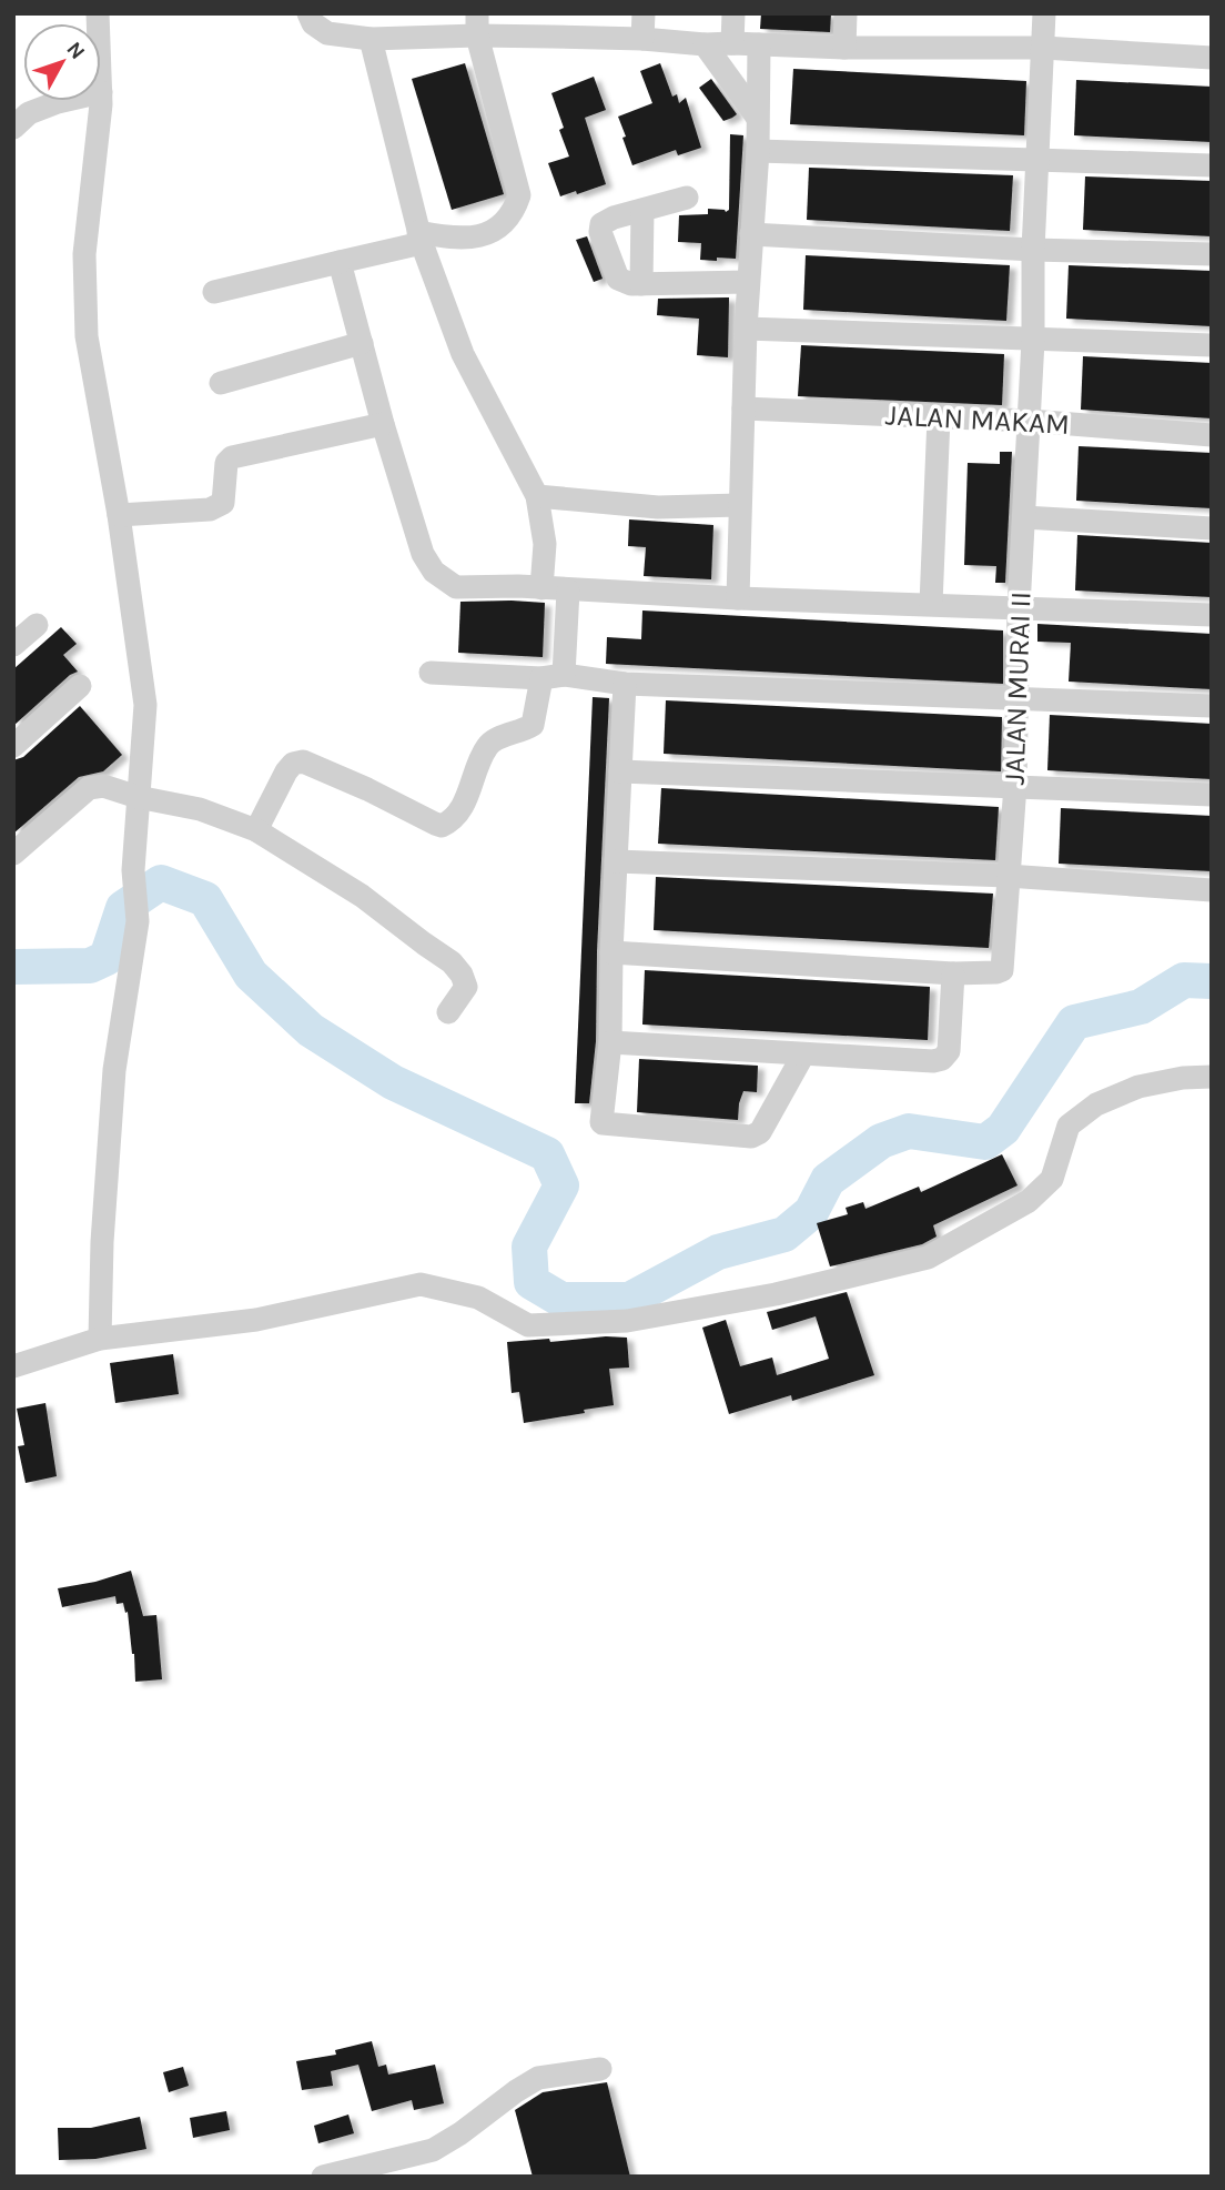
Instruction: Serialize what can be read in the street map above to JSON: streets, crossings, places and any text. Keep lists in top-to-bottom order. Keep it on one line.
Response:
{"streets":{"street":["JALAN MAKAM","JALAN MURAI II"]},"crossings":[["JALAN MAKAM","JALAN MURAI II"]],"north":"top right"}
